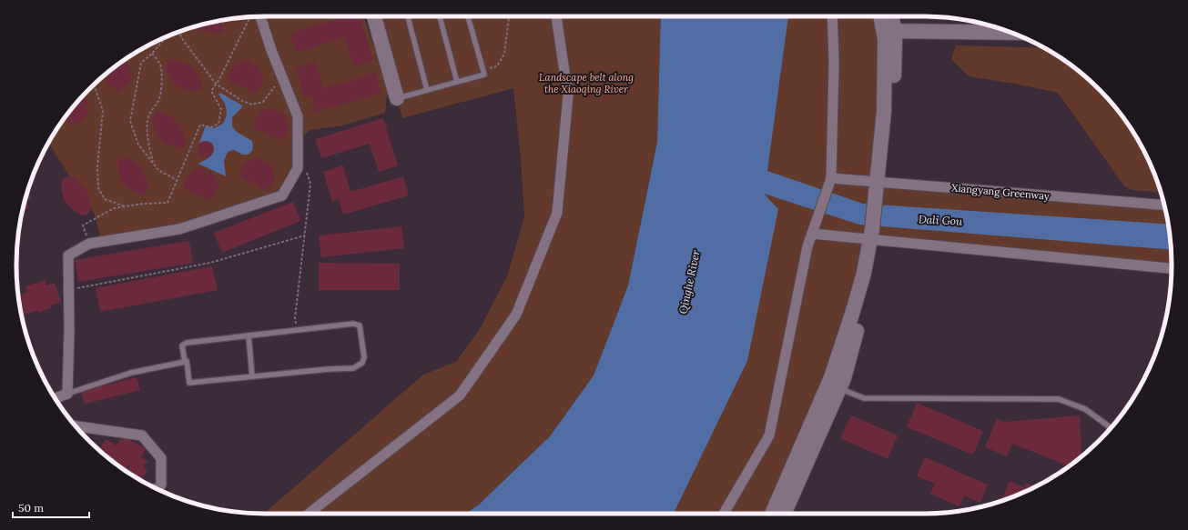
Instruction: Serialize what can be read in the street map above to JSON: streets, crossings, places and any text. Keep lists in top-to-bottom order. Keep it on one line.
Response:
{"streets":{"street":["Xiangyang Greenway"]},"water":["Dali Gou","Qinghe River"],"parks":["Landscape belt along the Xiaoqing River"],"scale_bar":"50 m"}
